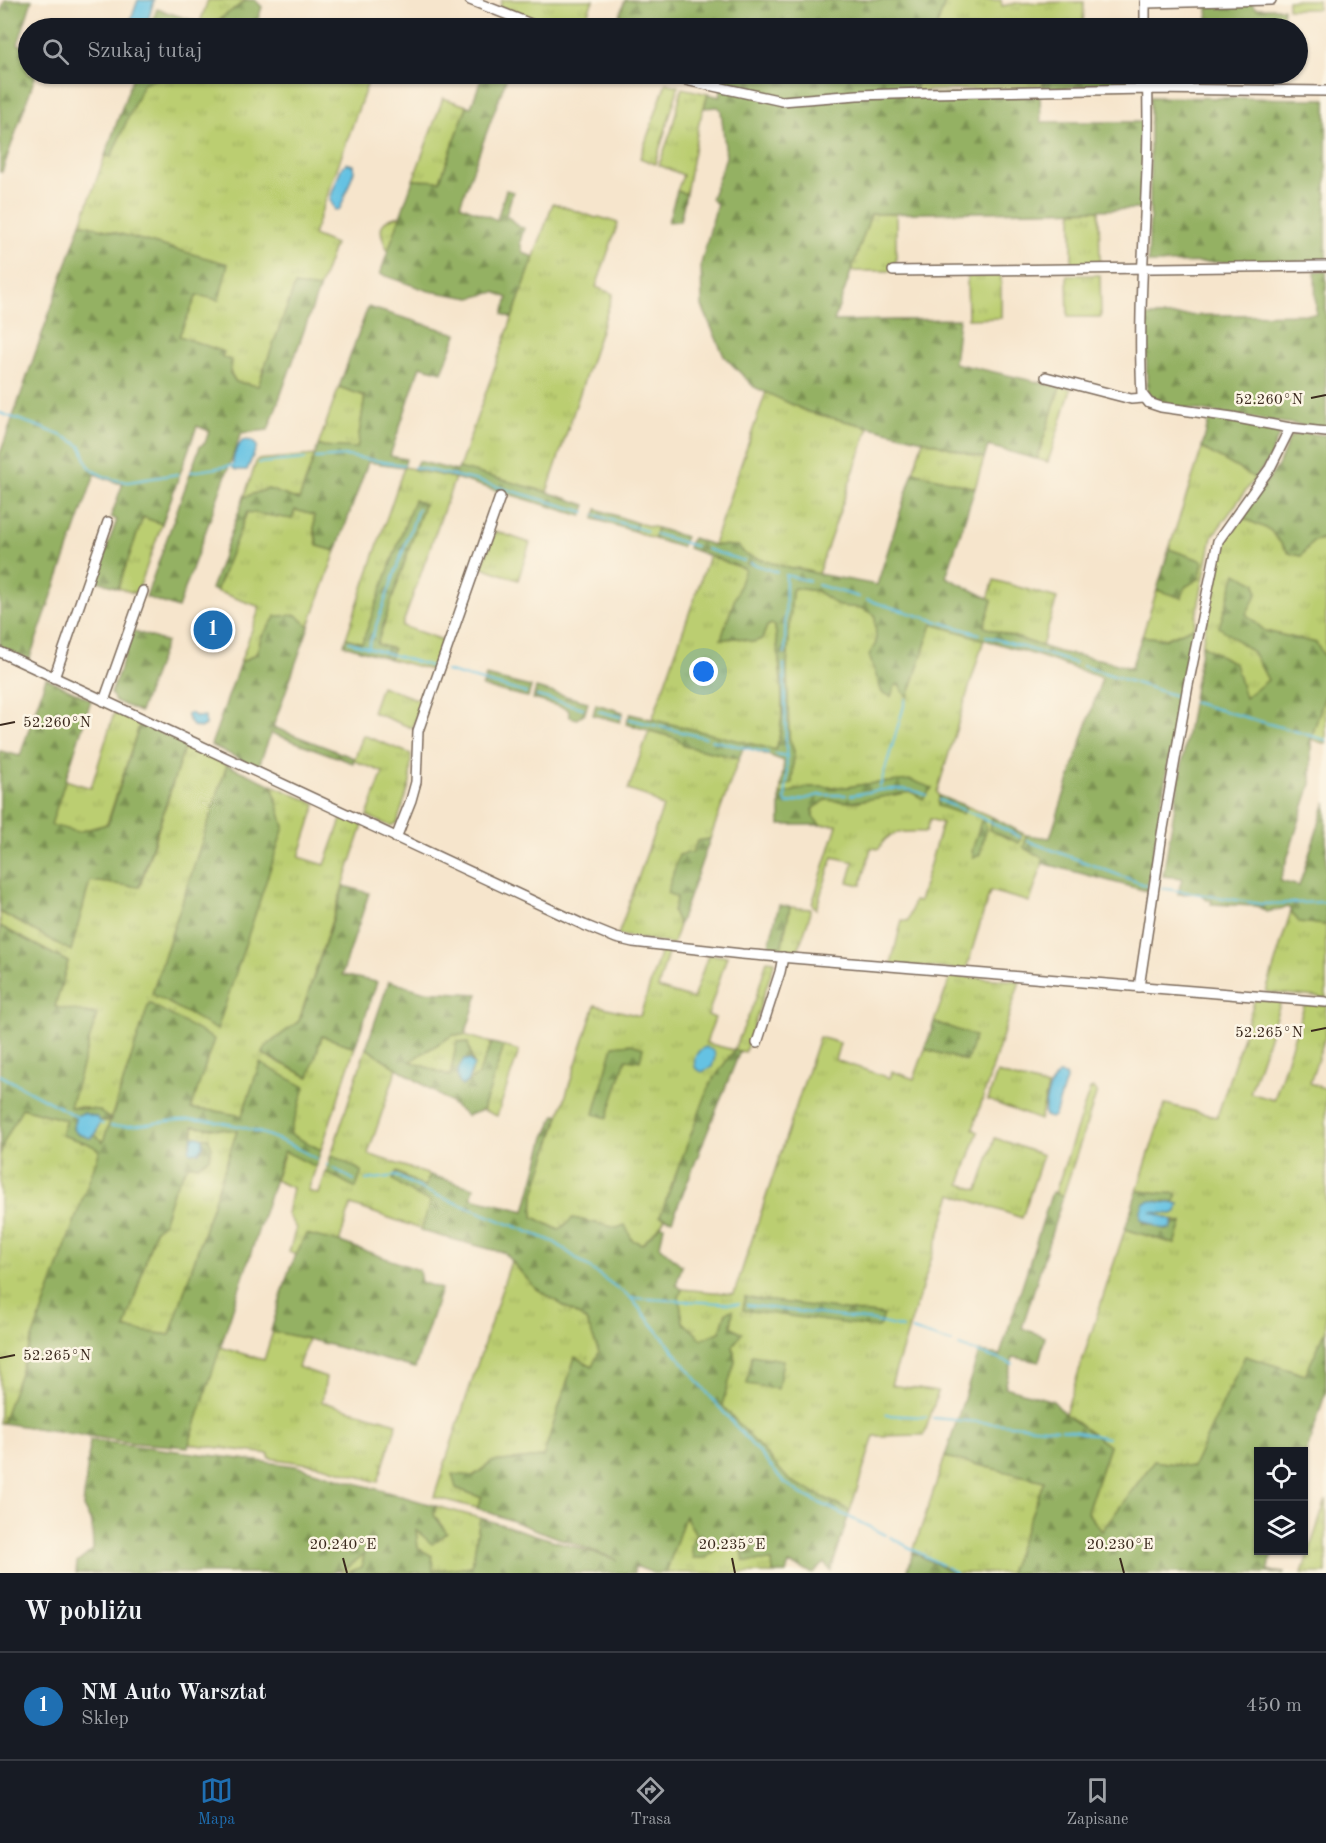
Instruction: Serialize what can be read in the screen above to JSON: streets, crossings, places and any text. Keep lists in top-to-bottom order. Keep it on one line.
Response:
{"page":{"search":"Szukaj tutaj","pins":"1","heading":"W pobliżu","list":[{"mark":"1","name":"NM Auto Warsztat","note":"Sklep","value":"450 m"}],"nav":["Mapa","Trasa","Zapisane"]},"coordinates":["52.260°N","52.265°N","20.240°E","20.235°E","20.230°E"]}
